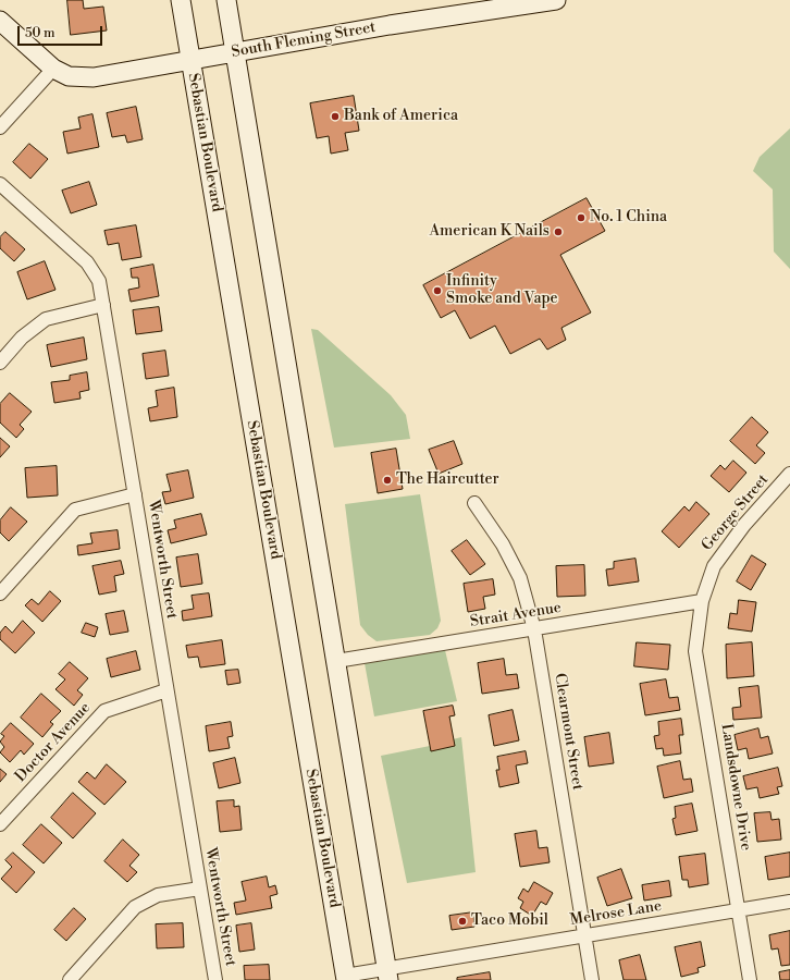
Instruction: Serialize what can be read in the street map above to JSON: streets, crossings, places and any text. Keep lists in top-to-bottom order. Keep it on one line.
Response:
{"streets":{"main road":["South Fleming Street","Sebastian Boulevard"],"street":["George Street","Wentworth Street","Strait Avenue","Clearmont Street","Doctor Avenue","Landsdowne Drive","Melrose Lane"]},"crossings":[["South Fleming Street","Sebastian Boulevard"],["Sebastian Boulevard","Melrose Lane"],["George Street","Strait Avenue"],["George Street","Landsdowne Drive"],["Wentworth Street","Doctor Avenue"],["Strait Avenue","Clearmont Street"],["Strait Avenue","Landsdowne Drive"],["Clearmont Street","Melrose Lane"],["Landsdowne Drive","Melrose Lane"]],"places":["Bank of America","No. 1 China","American K Nails","Infinity Smoke and Vape","The Haircutter","Taco Mobil"],"scale_bar":"50 m"}
